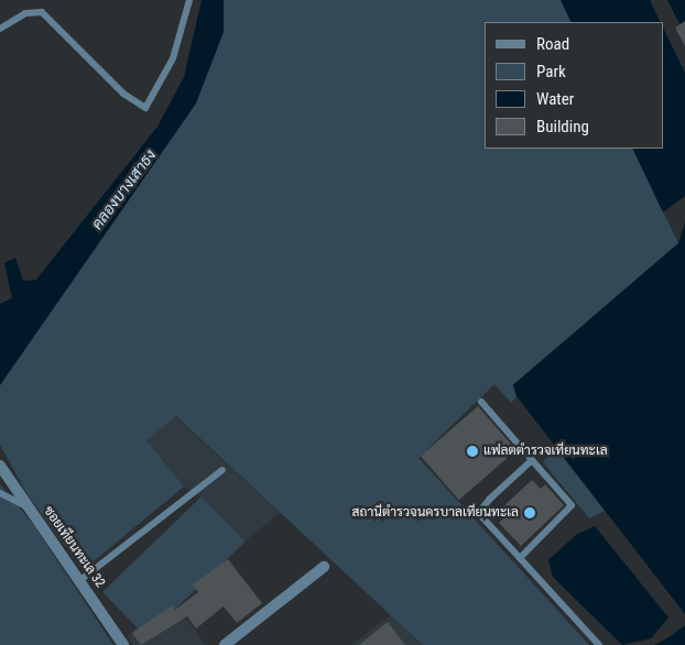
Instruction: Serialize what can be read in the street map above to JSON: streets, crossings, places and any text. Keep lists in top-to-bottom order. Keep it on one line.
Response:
{"streets":{"street":["ซอยเทียนทะเล 32"]},"water":["คลองบางเสาธง"],"places":["แฟลตตำรวจเทียนทะเล","สถานีตำรวจนครบาลเทียนทะเล"],"legend":["Road","Park","Water","Building"]}
